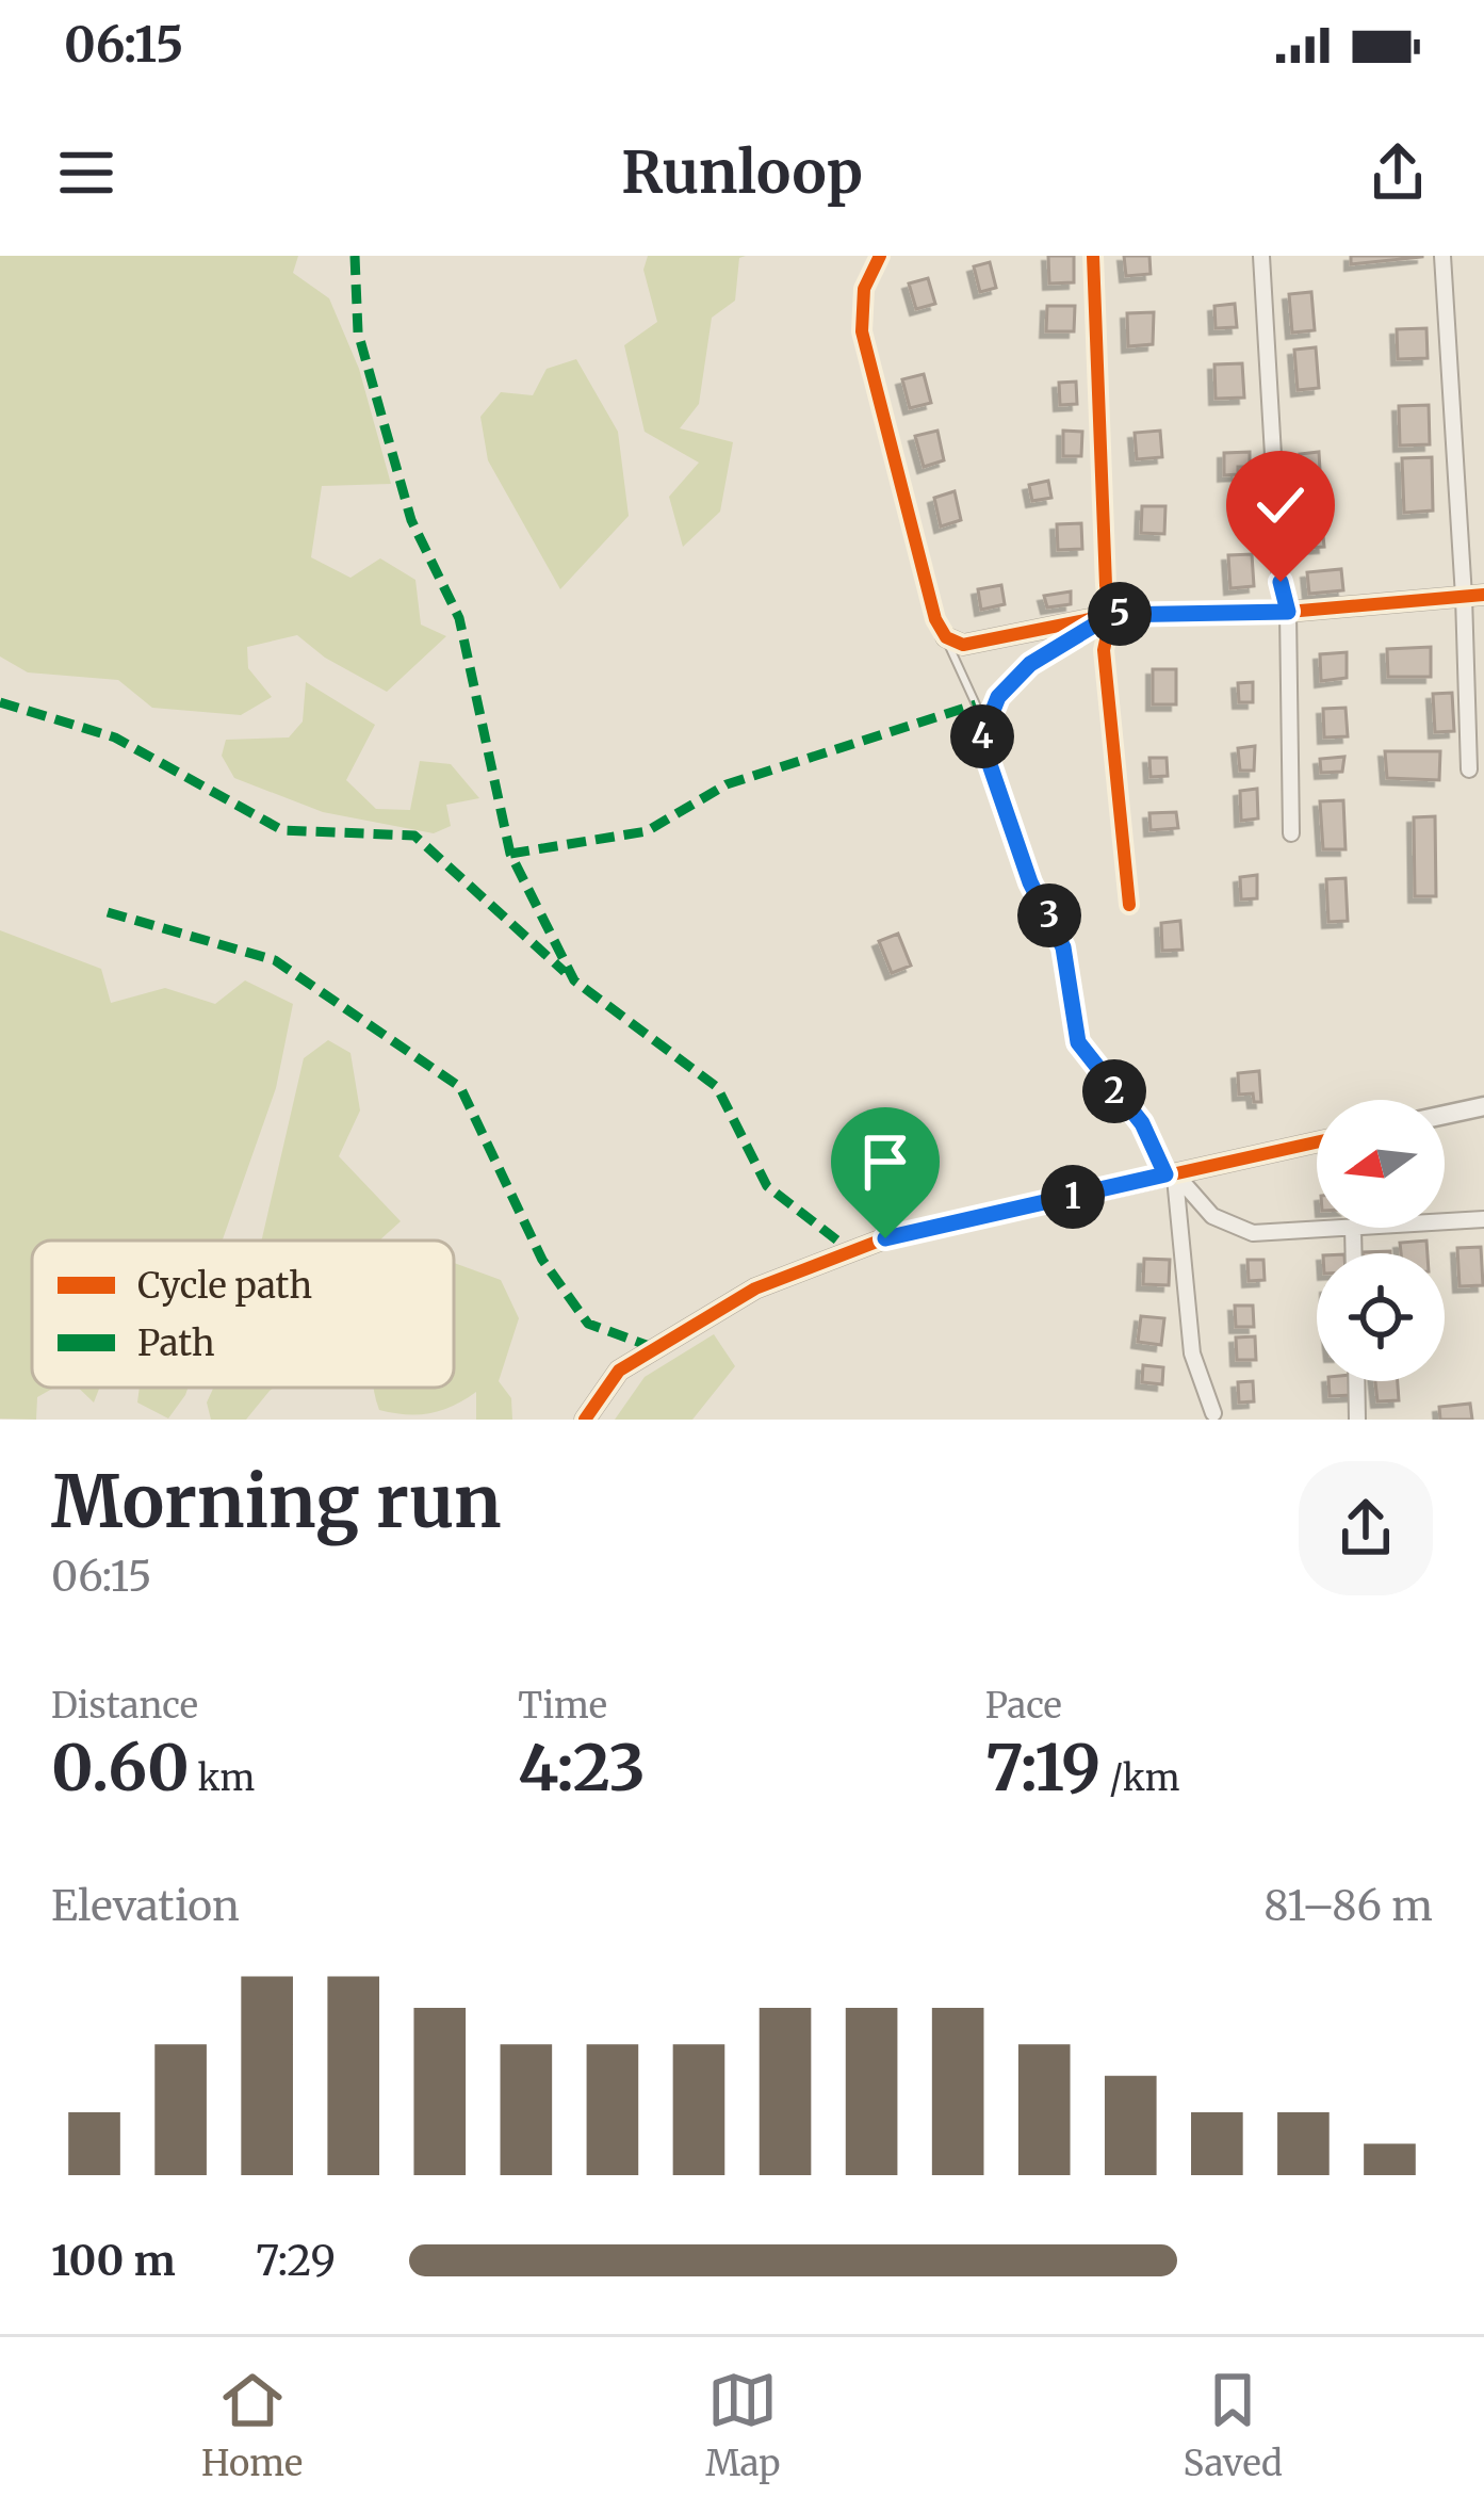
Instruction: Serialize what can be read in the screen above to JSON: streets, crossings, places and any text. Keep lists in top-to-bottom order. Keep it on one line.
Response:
{"legend":["Cycle path","Path"],"north":"left","page":{"status":"06:15","header":"Runloop","pins":["5","4","3","2","1"],"heading":["Morning run","06:15"],"stats":[["Distance","0.60 km"],["Time","4:23"],["Pace","7:19 /km"]],"chart":["Elevation","81–86 m"],"list":[{"name":"100 m","note":"7:29"}],"tabs":["Home","Map","Saved"]}}
